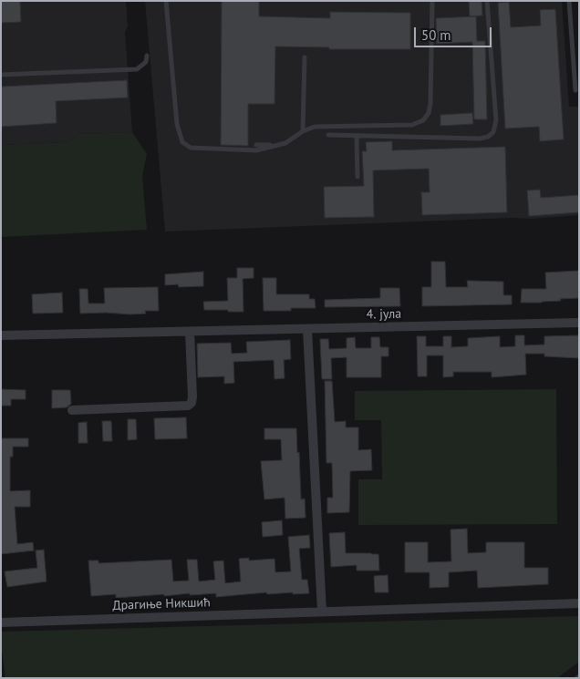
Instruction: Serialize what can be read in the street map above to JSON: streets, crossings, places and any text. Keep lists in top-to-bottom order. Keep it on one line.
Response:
{"streets":{"street":["4. јула","Драгиње Никшић"]},"scale_bar":"50 m"}
